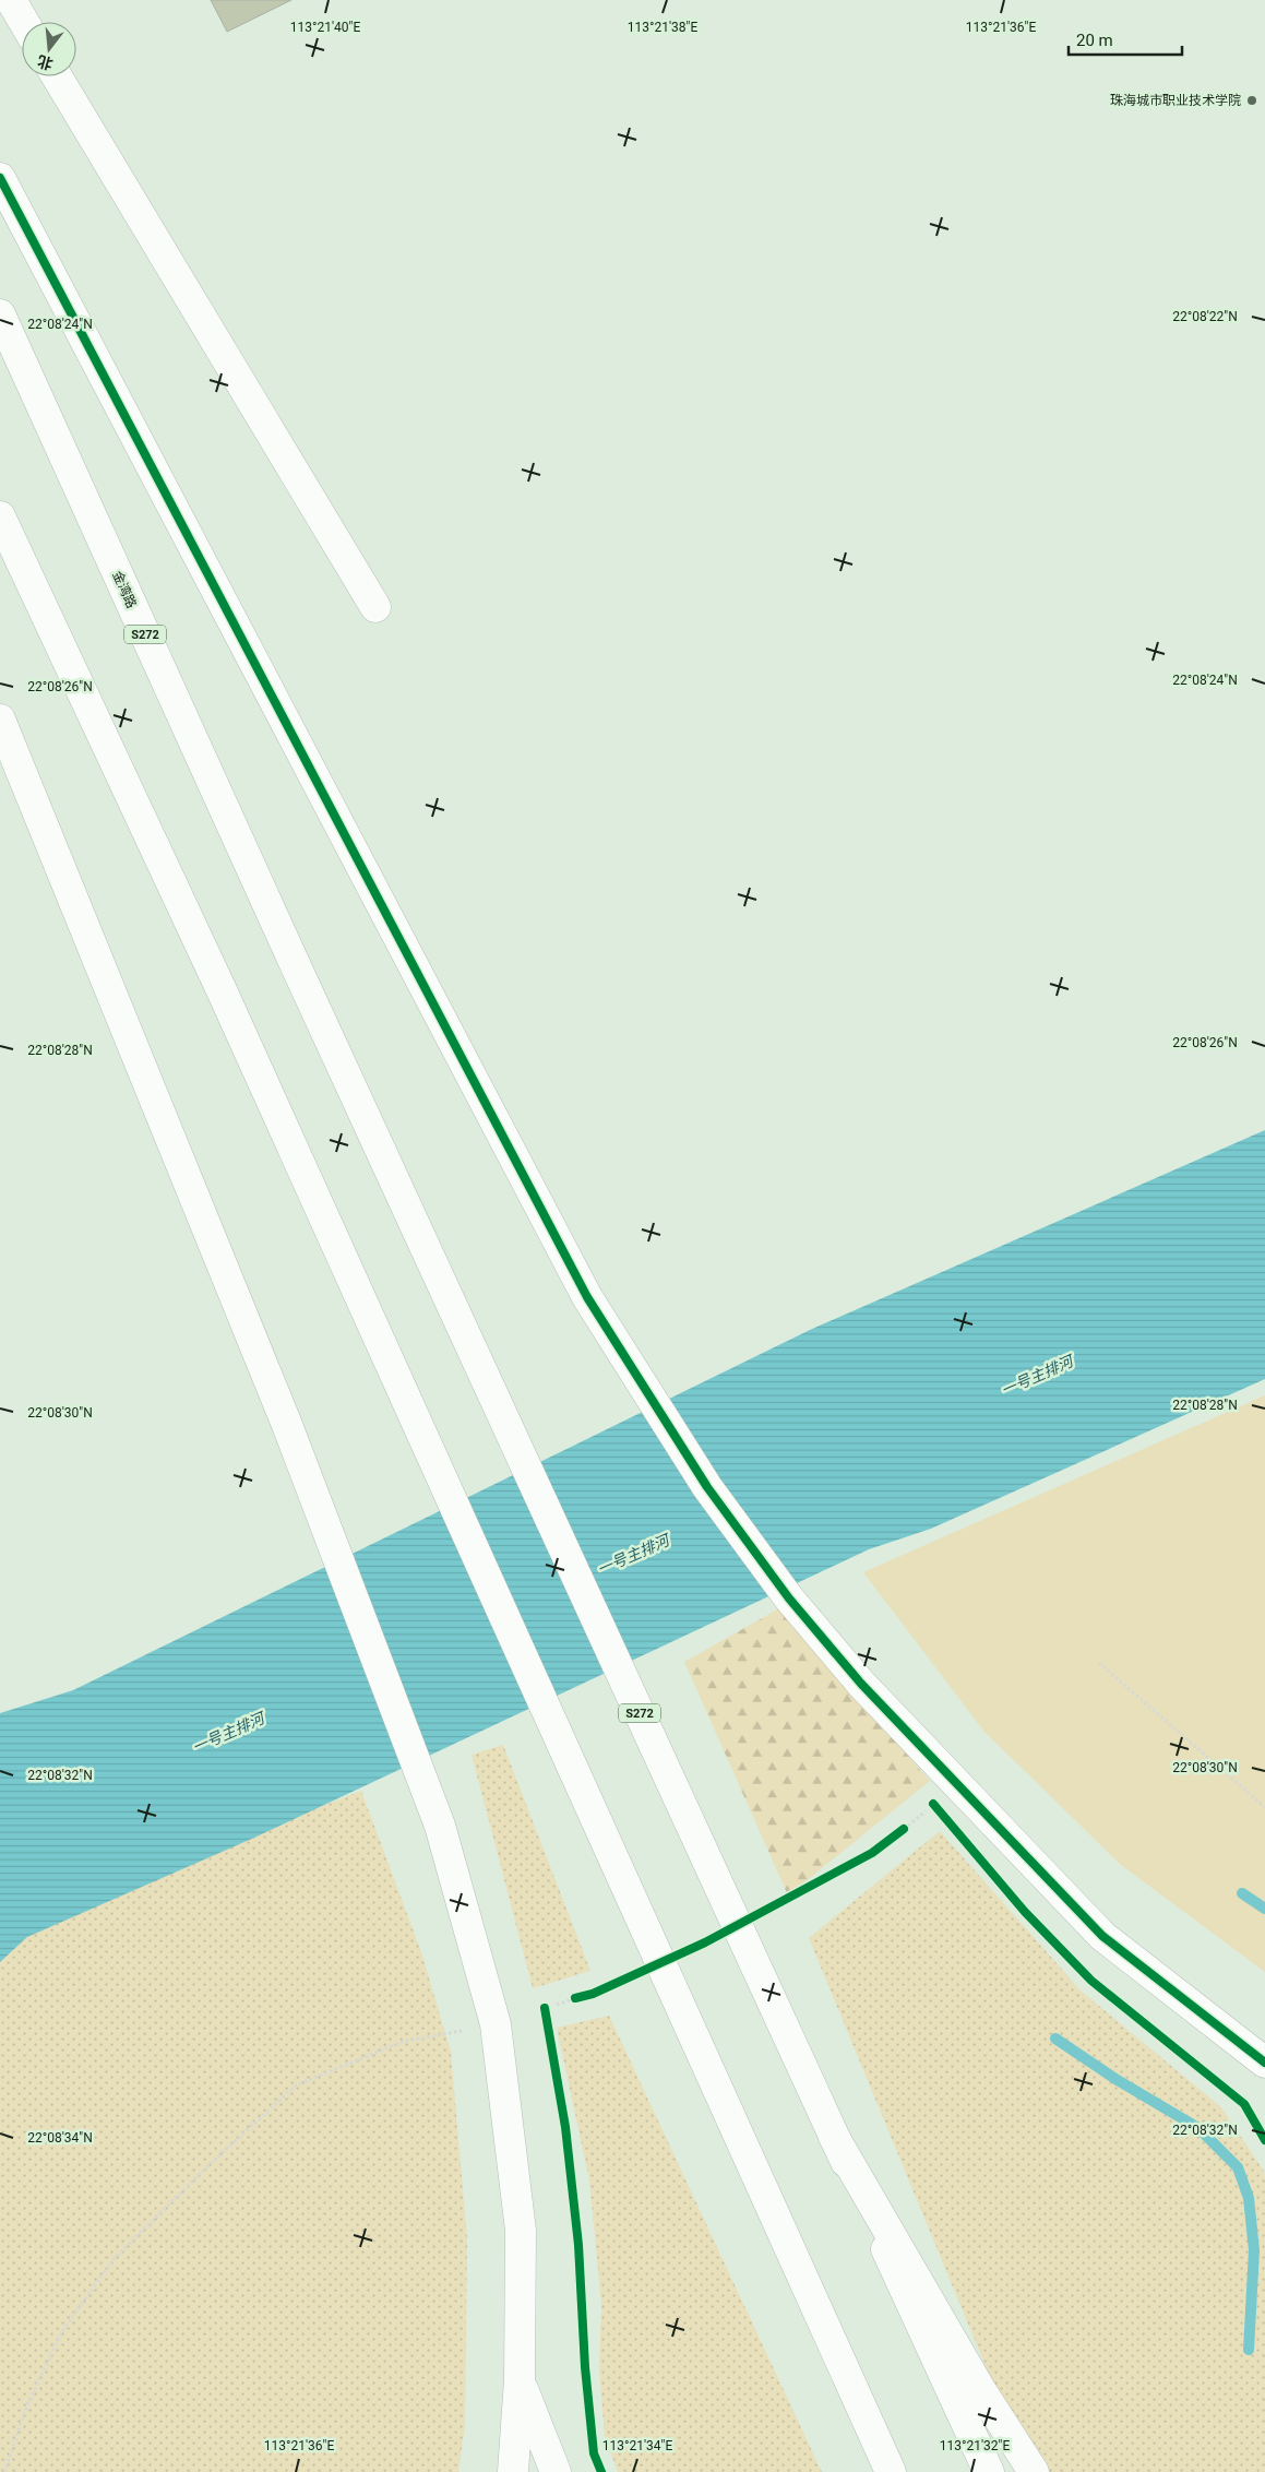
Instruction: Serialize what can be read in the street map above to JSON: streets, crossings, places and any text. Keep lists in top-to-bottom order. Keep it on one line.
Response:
{"streets":{"main road":["金湾路","S272"]},"crossings":[["金湾路","S272"]],"water":["一号主排河"],"places":["珠海城市职业技术学院"],"scale_bar":"20 m","north":"bottom","coordinates":["113°21'40\"E","113°21'38\"E","113°21'36\"E","22°08'22\"N","22°08'24\"N","22°08'26\"N","22°08'28\"N","22°08'30\"N","22°08'32\"N","22°08'34\"N","113°21'34\"E","113°21'32\"E"]}
